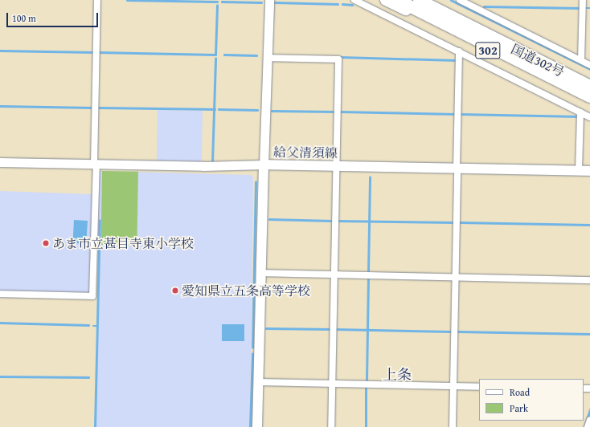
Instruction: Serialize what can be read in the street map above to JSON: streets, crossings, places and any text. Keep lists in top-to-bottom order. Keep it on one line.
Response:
{"streets":{"highway":["302","国道302号"],"main road":["給父清須線"]},"districts":["上条"],"places":["あま市立甚目寺東小学校","愛知県立五条高等学校"],"legend":["Road","Park"],"scale_bar":"100 m"}
